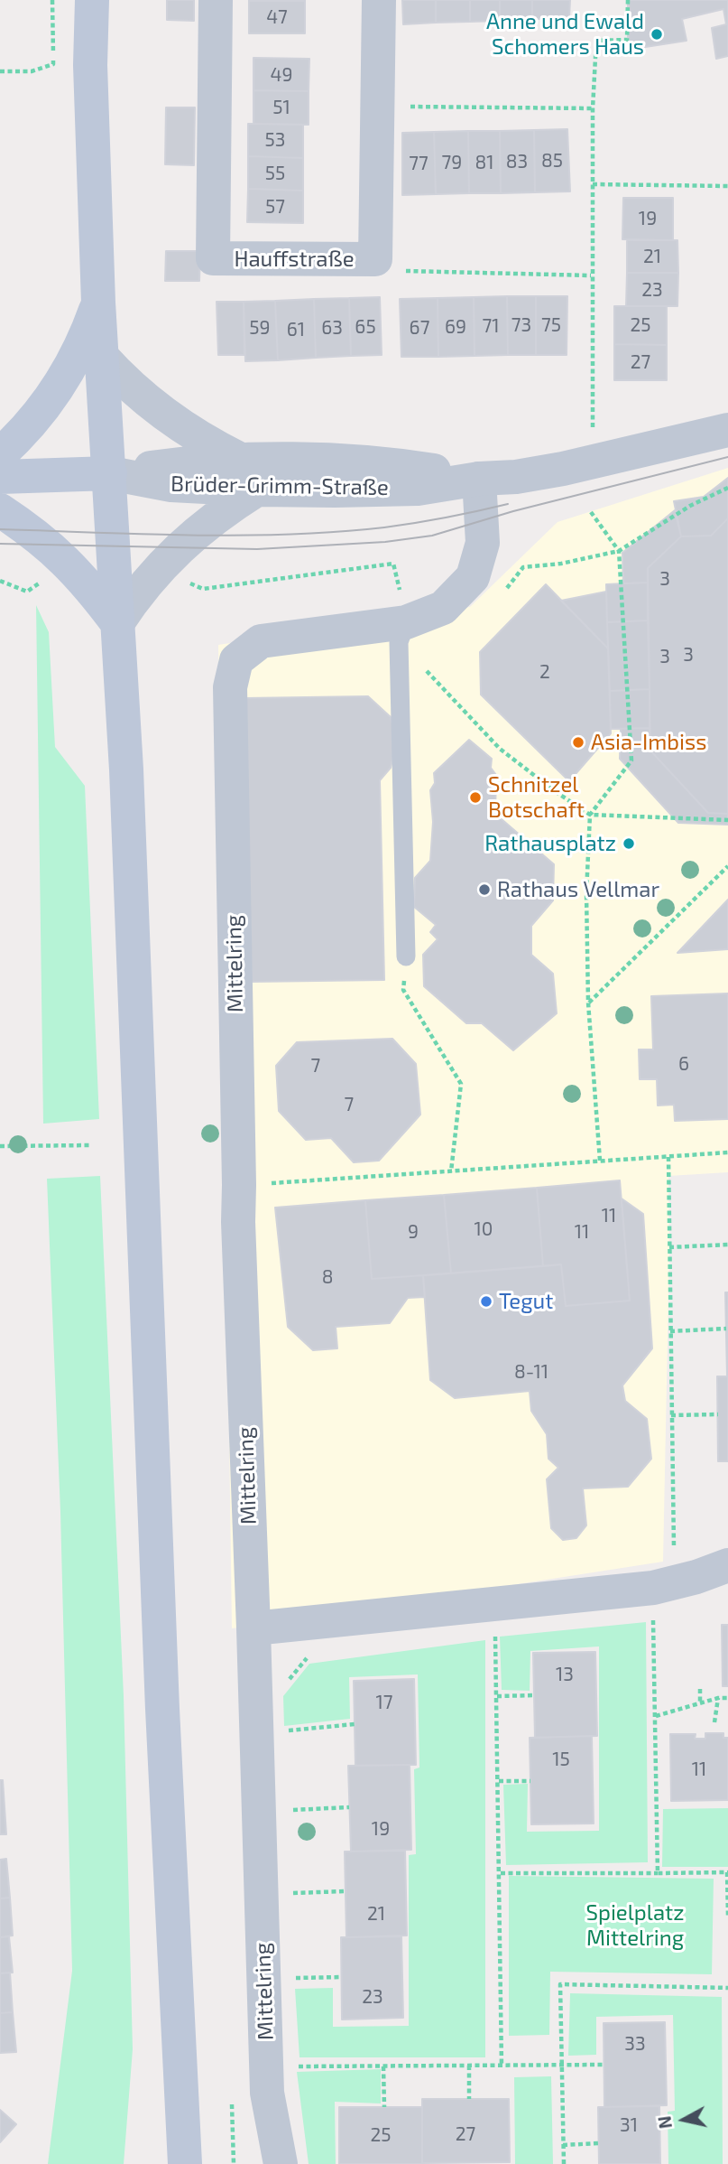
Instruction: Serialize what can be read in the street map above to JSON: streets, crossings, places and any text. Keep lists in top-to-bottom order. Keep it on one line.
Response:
{"streets":{"street":["Hauffstraße","Brüder-Grimm-Straße","Mittelring"]},"crossings":[["Brüder-Grimm-Straße","Mittelring"]],"parks":["Spielplatz Mittelring"],"places":["Anne und Ewald Schomers Haus","Asia-Imbiss","Schnitzel Botschaft","Rathausplatz","Rathaus Vellmar","Tegut"],"house_numbers":["47","49","51","53","85","83","79","81","77","55","57","19","21","23","73","75","25","71","65","69","59","63","67","61","27","3","3","3","2","6","7","7","11","10","9","11","8","8-11","13","17","15","11","19","21","23","33","31","27","25"],"north":"left"}
